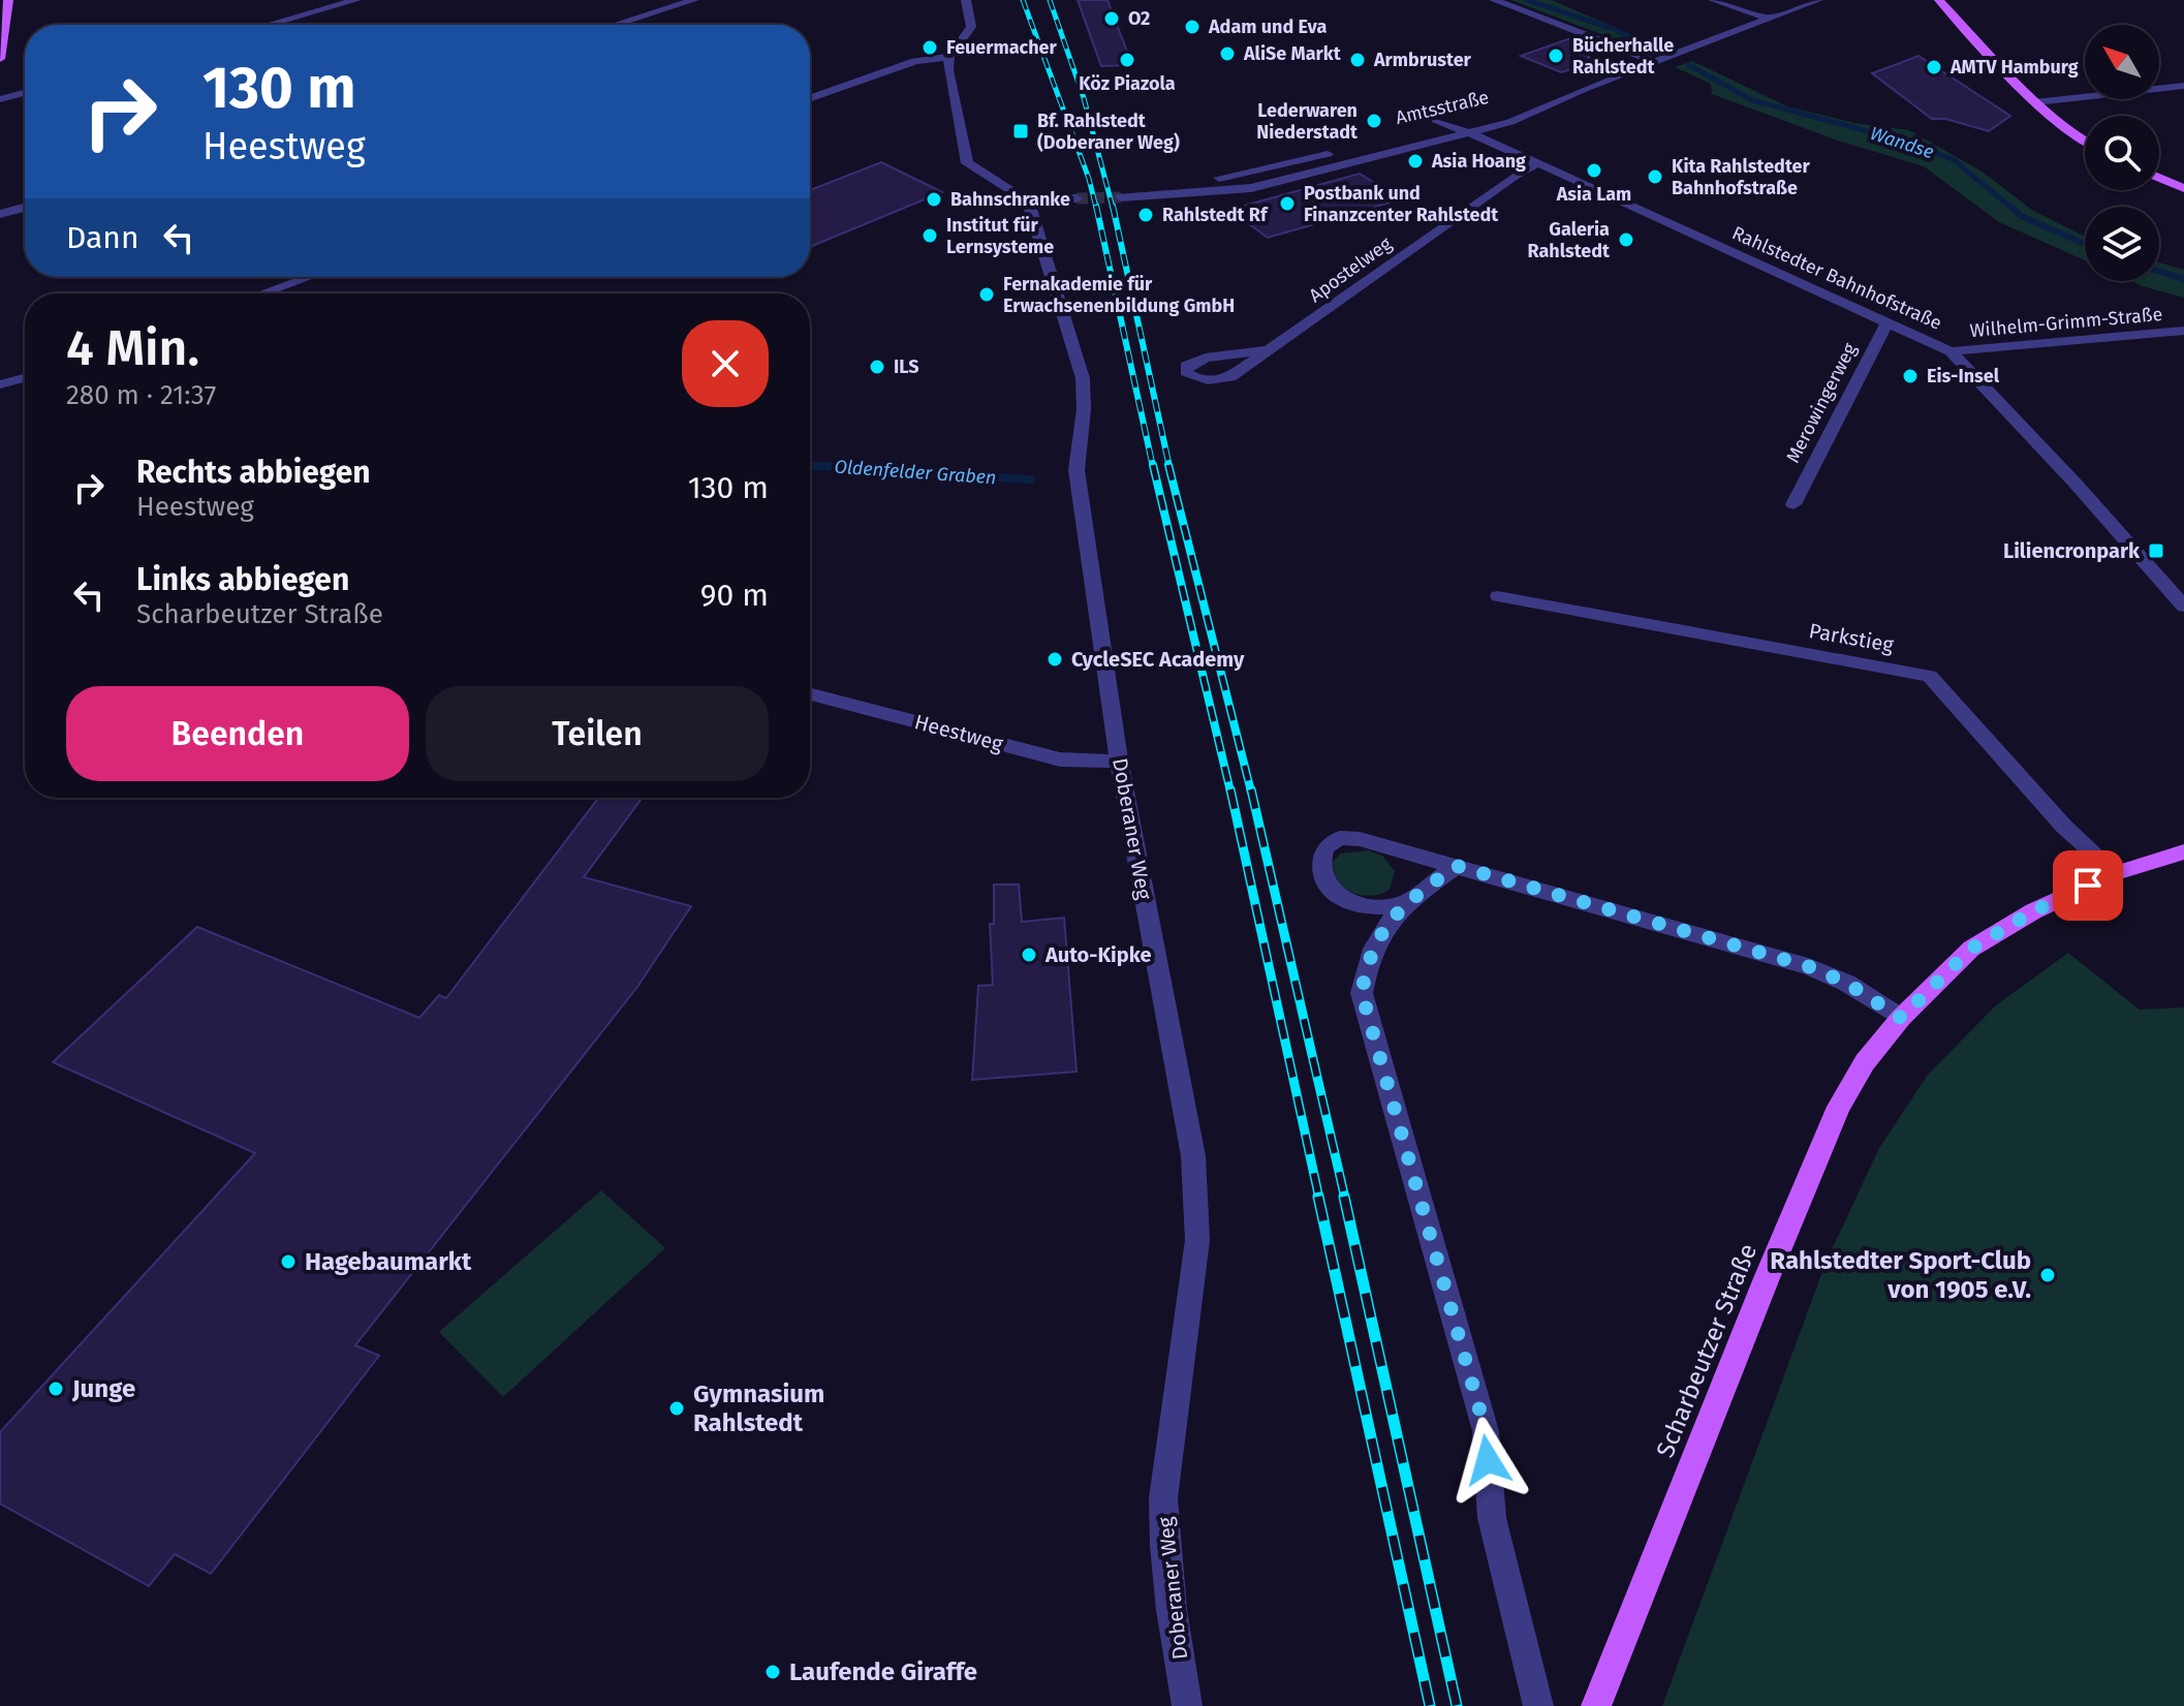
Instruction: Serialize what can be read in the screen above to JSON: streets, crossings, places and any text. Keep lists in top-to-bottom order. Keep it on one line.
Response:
{"streets":{"main road":["Scharbeutzer Straße"],"street":["Amtsstraße","Apostelweg","Rahlstedter Bahnhofstraße","Wilhelm-Grimm-Straße","Merowingerweg","Parkstieg","Heestweg","Doberaner Weg"]},"crossings":[["Amtsstraße","Rahlstedter Bahnhofstraße"],["Apostelweg","Rahlstedter Bahnhofstraße"],["Rahlstedter Bahnhofstraße","Wilhelm-Grimm-Straße"],["Rahlstedter Bahnhofstraße","Merowingerweg"],["Parkstieg","Scharbeutzer Straße"],["Heestweg","Doberaner Weg"]],"water":["Wandse","Oldenfelder Graben"],"places":{"other":["O2","Adam und Eva","Feuermacher","AliSe Markt","Bücherhalle Rahlstedt","Köz Piazola","Armbruster","AMTV Hamburg","Lederwaren Niederstadt","Asia Hoang","Asia Lam","Kita Rahlstedter Bahnhofstraße","Bahnschranke","Postbank und Finanzcenter Rahlstedt","Rahlstedt Rf","Institut für Lernsysteme","Galeria Rahlstedt","Fernakademie für Erwachsenenbildung GmbH","ILS","Eis-Insel","CycleSEC Academy","Auto-Kipke","Hagebaumarkt","Rahlstedter Sport-Club von 1905 e.V.","Junge","Gymnasium Rahlstedt","Laufende Giraffe"],"transit":["Bf. Rahlstedt (Doberaner Weg)","Liliencronpark"]},"north":"top left","page":{"turn":["130 m","Heestweg"],"then":"Dann","heading":["4 Min.","280 m · 21:37"],"list":[{"name":"Rechts abbiegen","note":"Heestweg","value":"130 m"},{"name":"Links abbiegen","note":"Scharbeutzer Straße","value":"90 m"}],"buttons":["Beenden","Teilen"]}}
